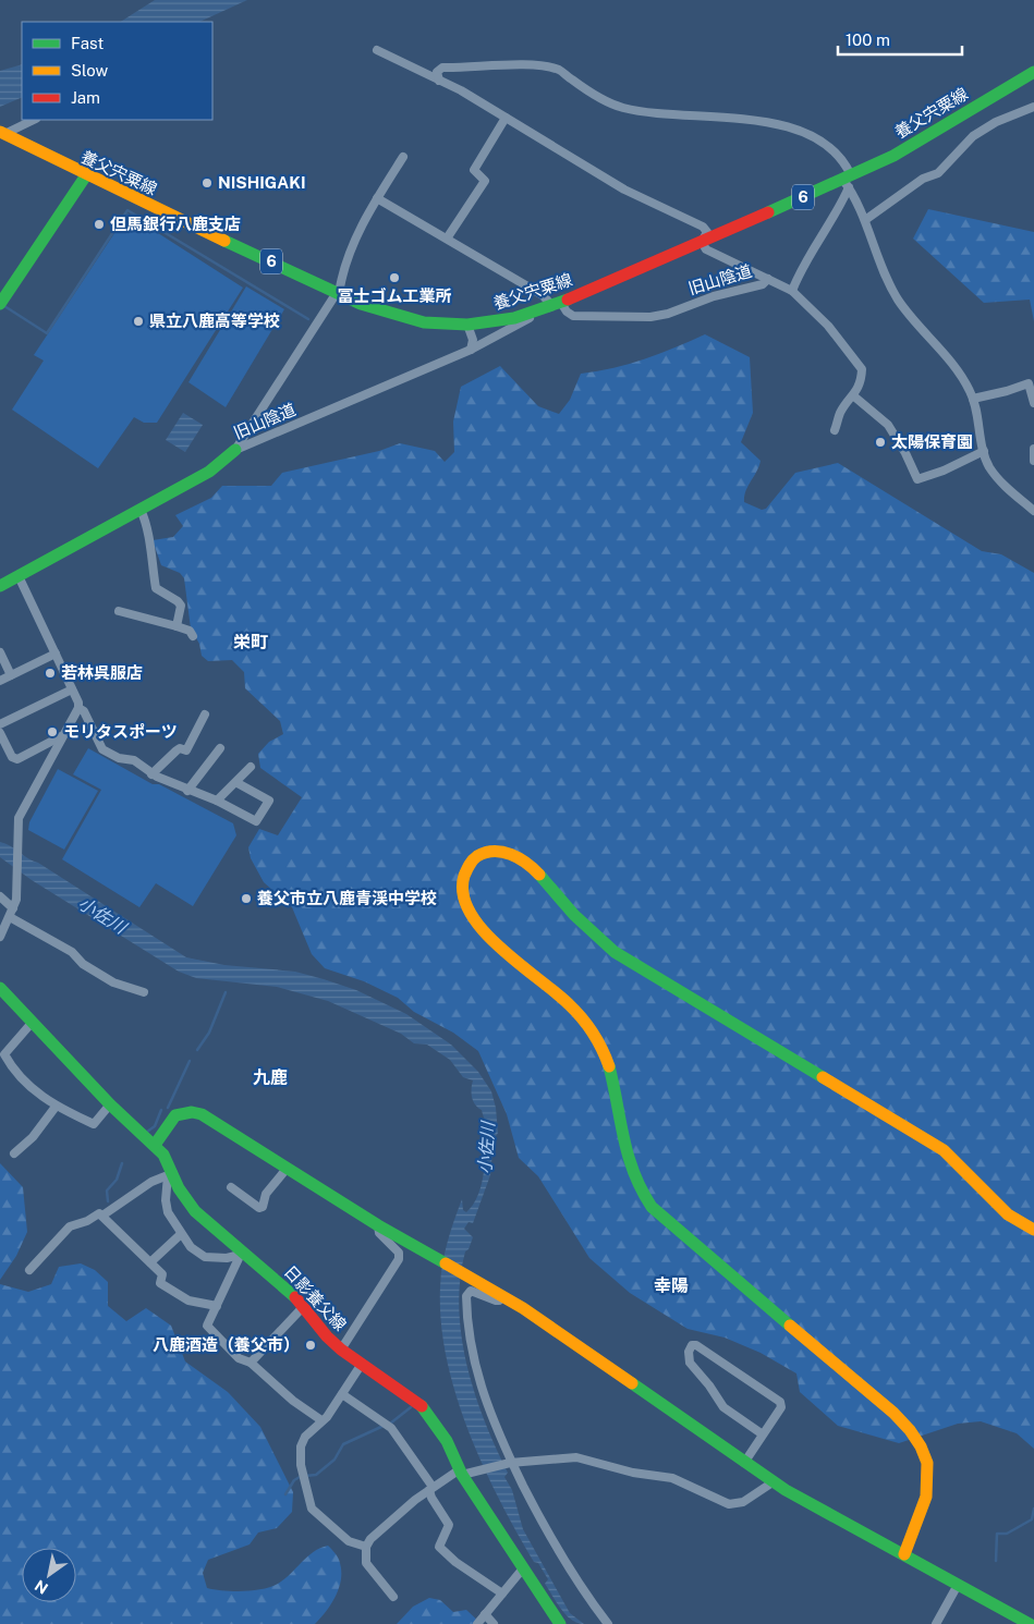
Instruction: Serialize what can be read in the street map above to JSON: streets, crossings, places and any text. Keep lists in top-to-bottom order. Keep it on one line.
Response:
{"streets":{"street":["養父宍粟線","6","旧山陰道","日影養父線"]},"crossings":[["養父宍粟線","旧山陰道"]],"districts":["栄町","九鹿","幸陽"],"water":["小佐川"],"places":["NISHIGAKI","但馬銀行八鹿支店","冨士ゴム工業所","県立八鹿高等学校","太陽保育園","若林呉服店","モリタスポーツ","養父市立八鹿青渓中学校","八鹿酒造（養父市）"],"legend":["Fast","Slow","Jam"],"scale_bar":"100 m","north":"bottom left"}
